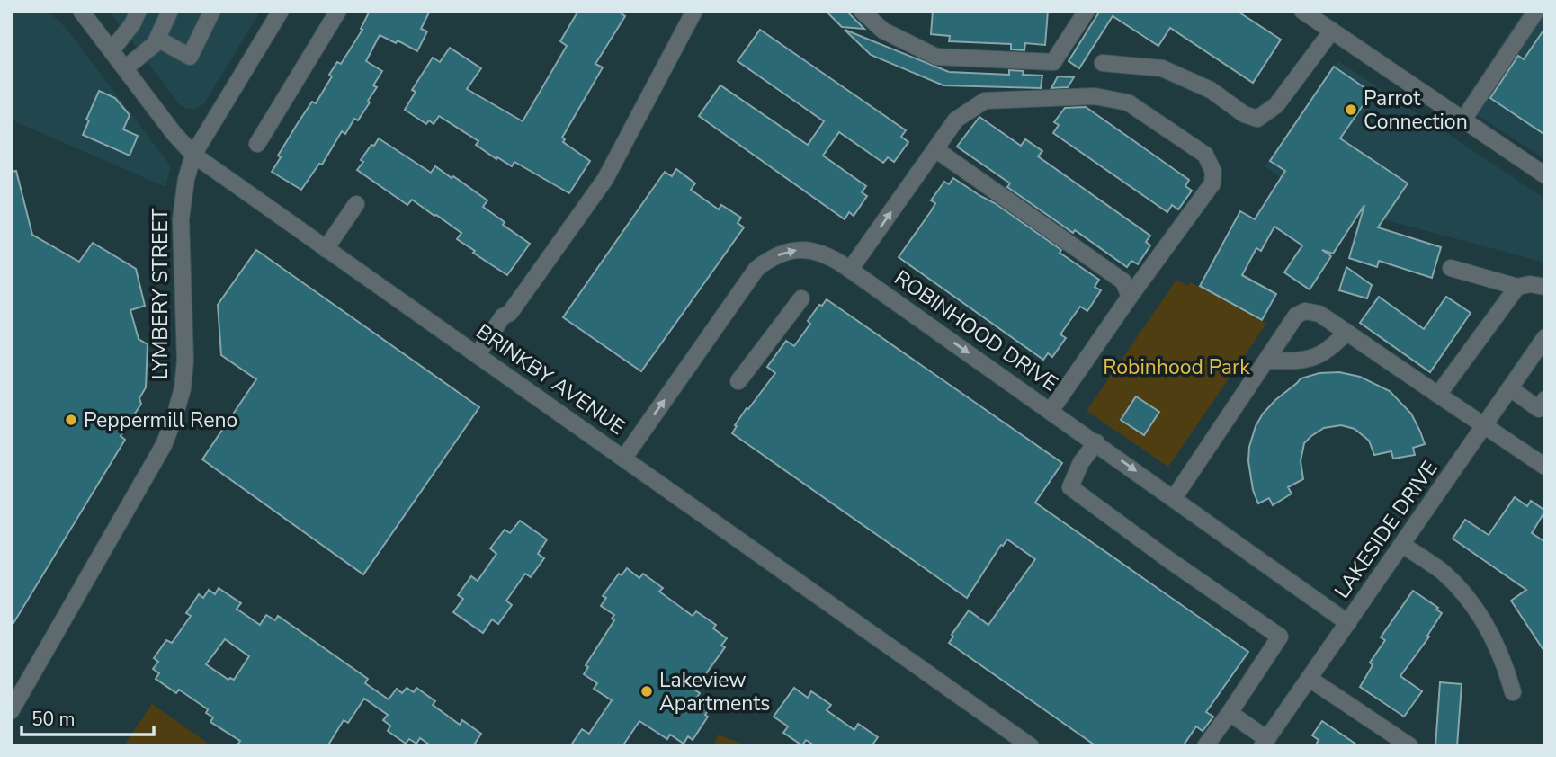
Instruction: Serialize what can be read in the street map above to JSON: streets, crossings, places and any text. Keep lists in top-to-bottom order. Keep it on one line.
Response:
{"streets":{"street":["LYMBERY STREET","ROBINHOOD DRIVE","BRINKBY AVENUE","LAKESIDE DRIVE"]},"crossings":[["LYMBERY STREET","BRINKBY AVENUE"],["ROBINHOOD DRIVE","BRINKBY AVENUE"],["ROBINHOOD DRIVE","LAKESIDE DRIVE"]],"parks":["Robinhood Park"],"places":["Parrot Connection","Peppermill Reno","Lakeview Apartments"],"scale_bar":"50 m"}
